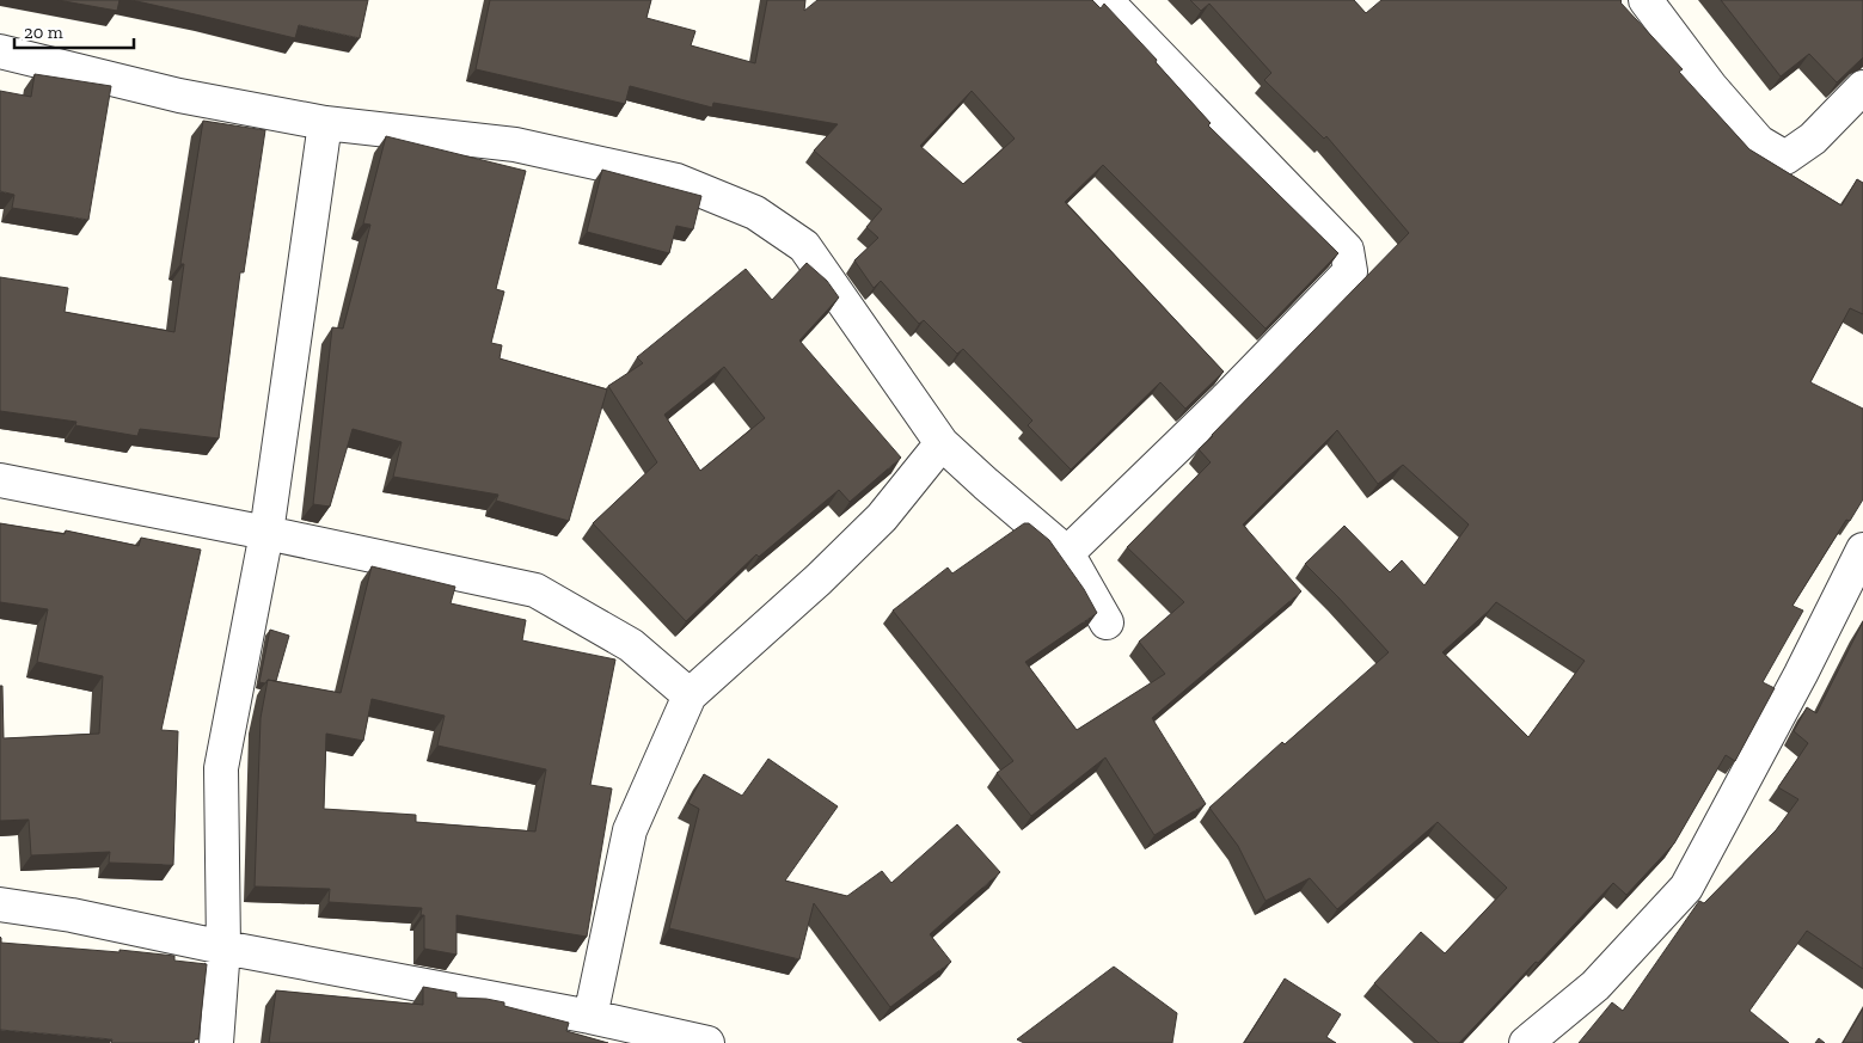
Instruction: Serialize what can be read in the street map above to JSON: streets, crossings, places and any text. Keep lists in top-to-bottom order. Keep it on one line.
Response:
{"scale_bar":"20 m"}
